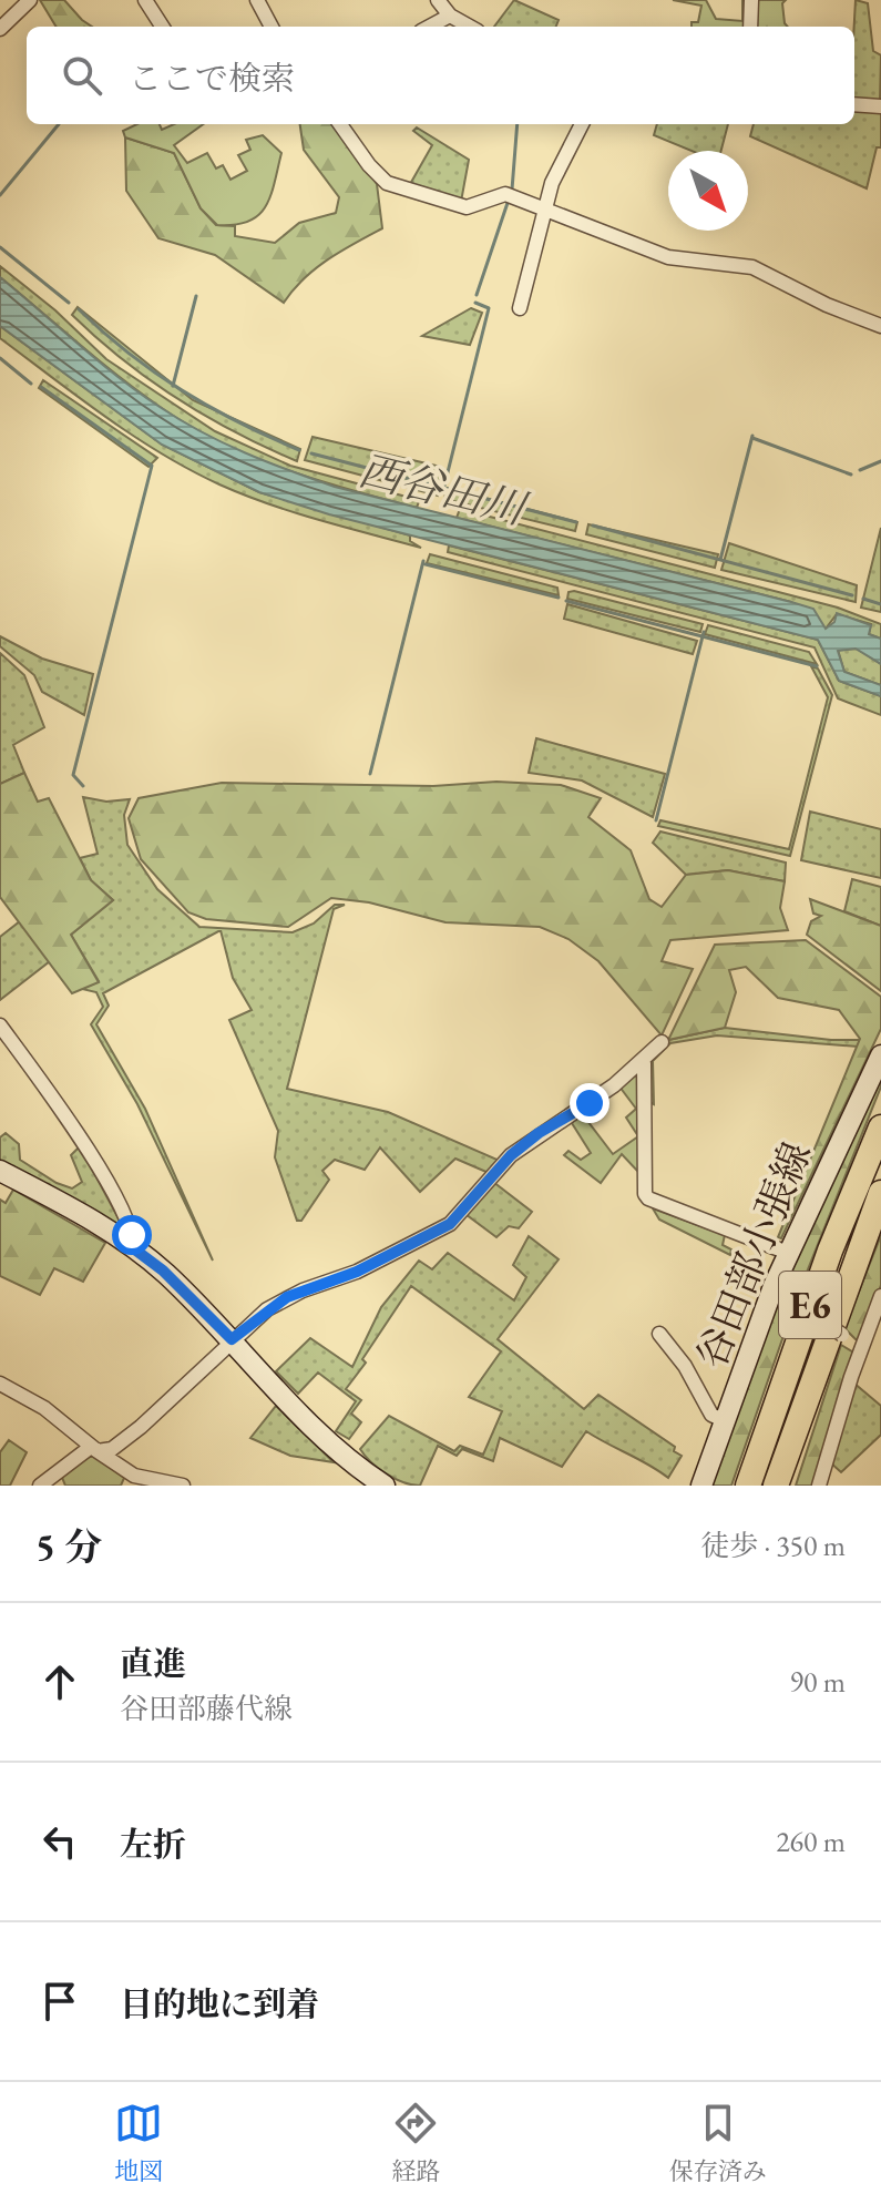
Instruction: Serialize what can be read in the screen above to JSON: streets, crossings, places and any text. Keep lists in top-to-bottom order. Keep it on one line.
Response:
{"streets":{"highway":["E6"],"main road":["谷田部小張線"]},"water":["西谷田川"],"north":"bottom right","page":{"search":"ここで検索","heading":["5 分","徒歩 · 350 m"],"list":[["直進","谷田部藤代線","90 m"],["左折","260 m"],"目的地に到着"],"nav":["地図","経路","保存済み"]}}
